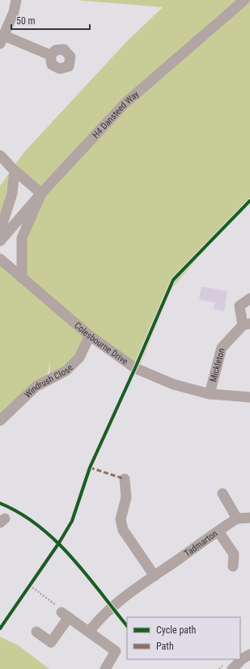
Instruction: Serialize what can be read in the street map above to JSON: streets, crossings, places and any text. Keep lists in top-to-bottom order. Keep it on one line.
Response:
{"streets":{"street":["H4 Dansteed Way","Colesbourne Drive","Mickleton","Windrush Close","Tadmarton"]},"crossings":[["Colesbourne Drive","Mickleton"],["Colesbourne Drive","Windrush Close"]],"legend":["Cycle path","Path"],"scale_bar":"50 m"}
